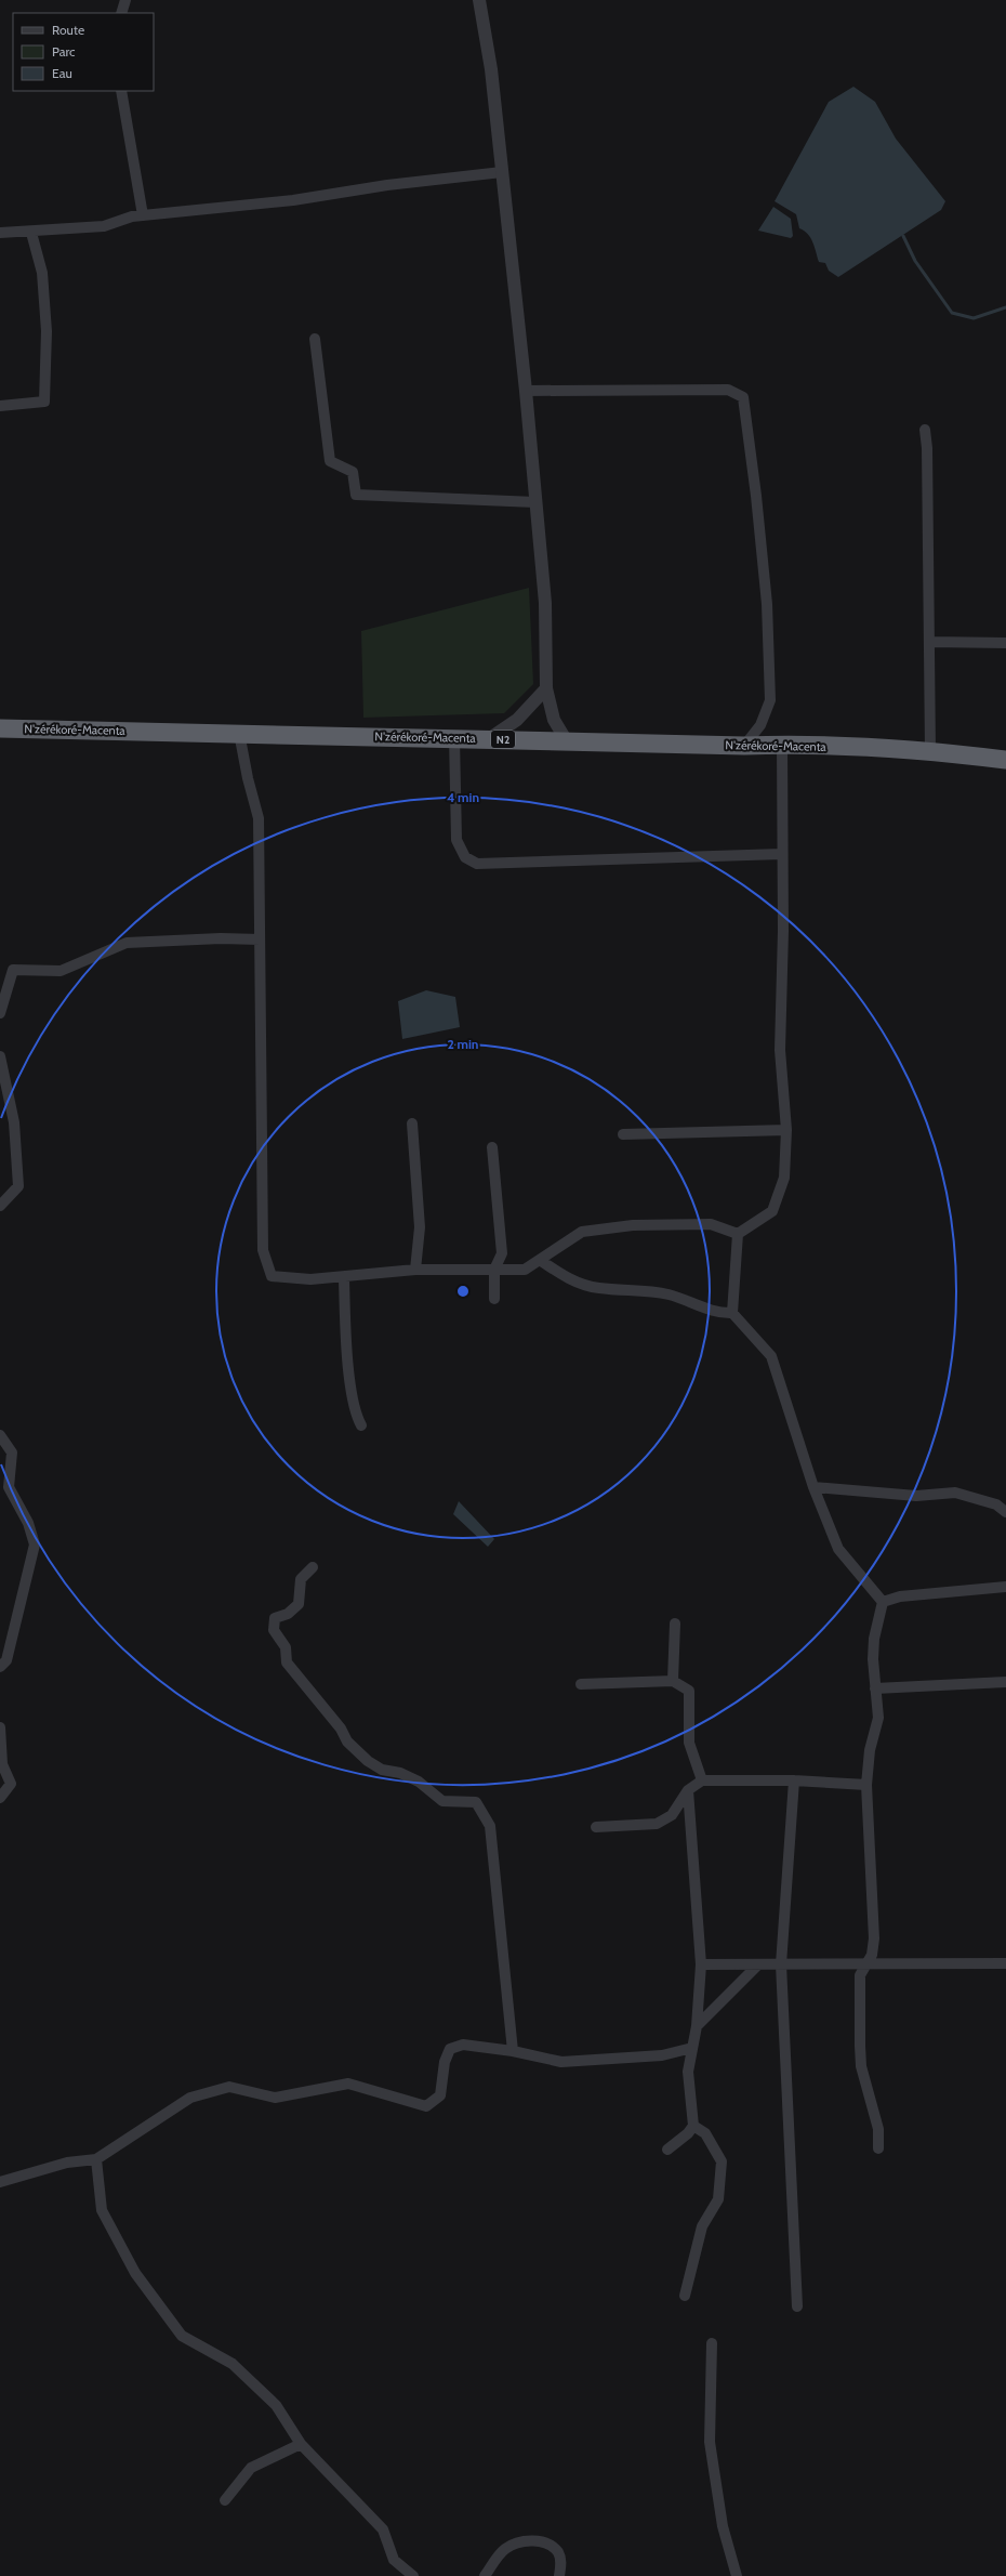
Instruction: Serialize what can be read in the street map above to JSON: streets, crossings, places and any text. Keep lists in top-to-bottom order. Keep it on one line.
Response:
{"streets":{"highway":["N'zérékoré-Macenta","N2"]},"legend":["Route","Parc","Eau"],"rings":["4 min","2 min"]}
